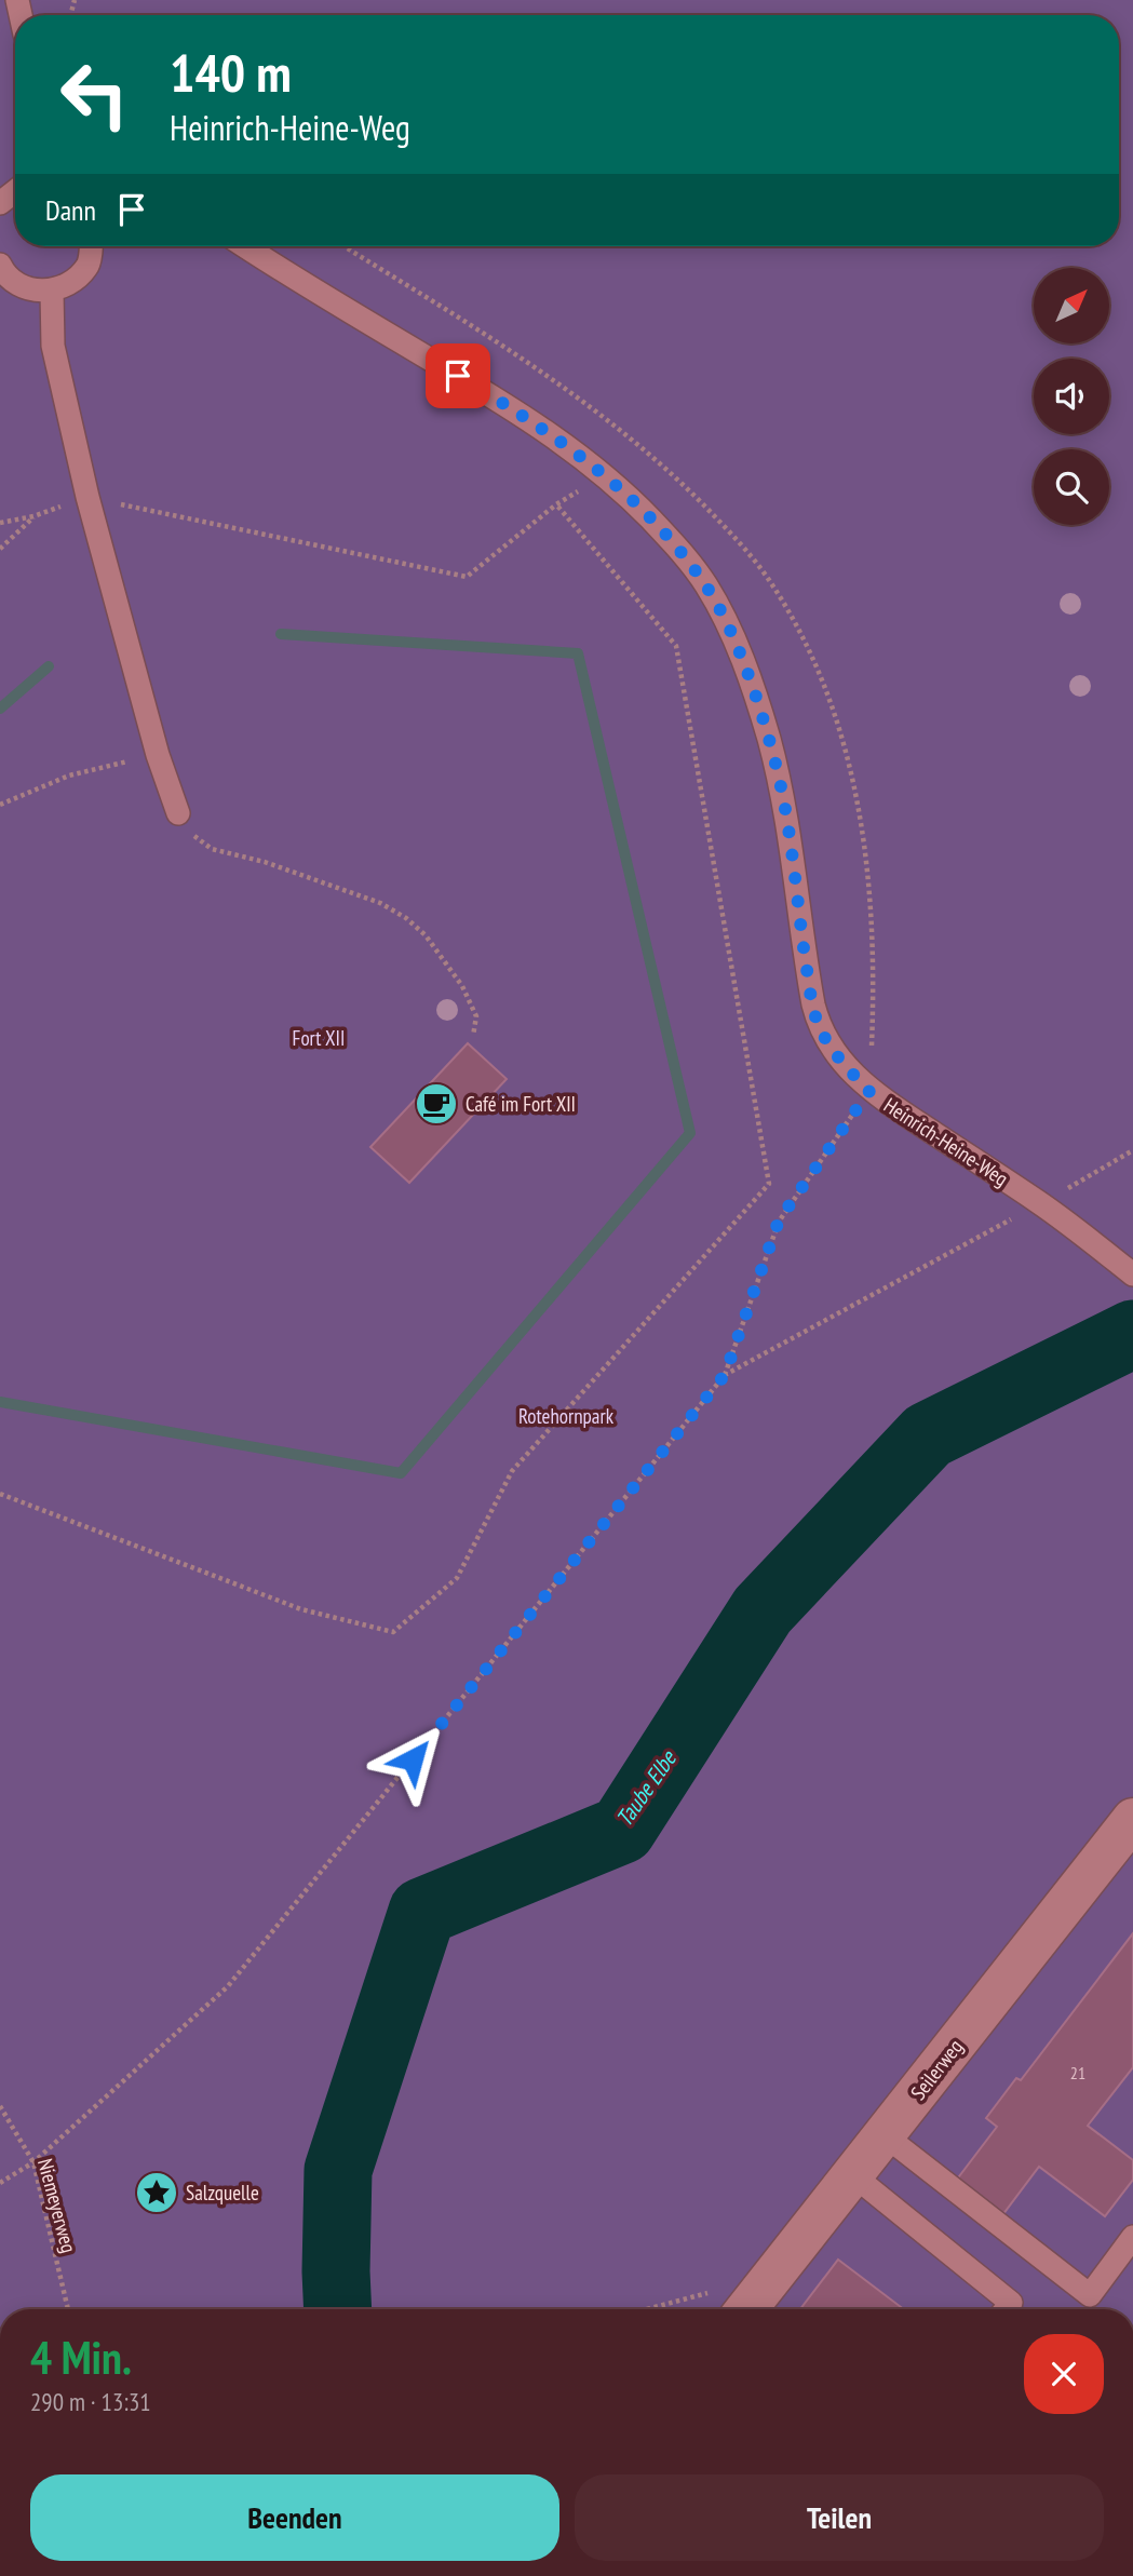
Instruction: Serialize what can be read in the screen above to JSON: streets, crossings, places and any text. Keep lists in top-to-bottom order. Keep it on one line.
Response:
{"streets":{"street":["Seilerweg"],"lane":["Heinrich-Heine-Weg"],"path":["Niemeyerweg"]},"water":["Taube Elbe"],"parks":["Fort XII","Rotehornpark"],"places":{"cafe":["Café im Fort XII"],"place":["Salzquelle"]},"house_numbers":["21"],"north":"top right","page":{"turn":["140 m","Heinrich-Heine-Weg"],"then":"Dann","heading":["4 Min.","290 m · 13:31"],"buttons":["Beenden","Teilen"]}}
